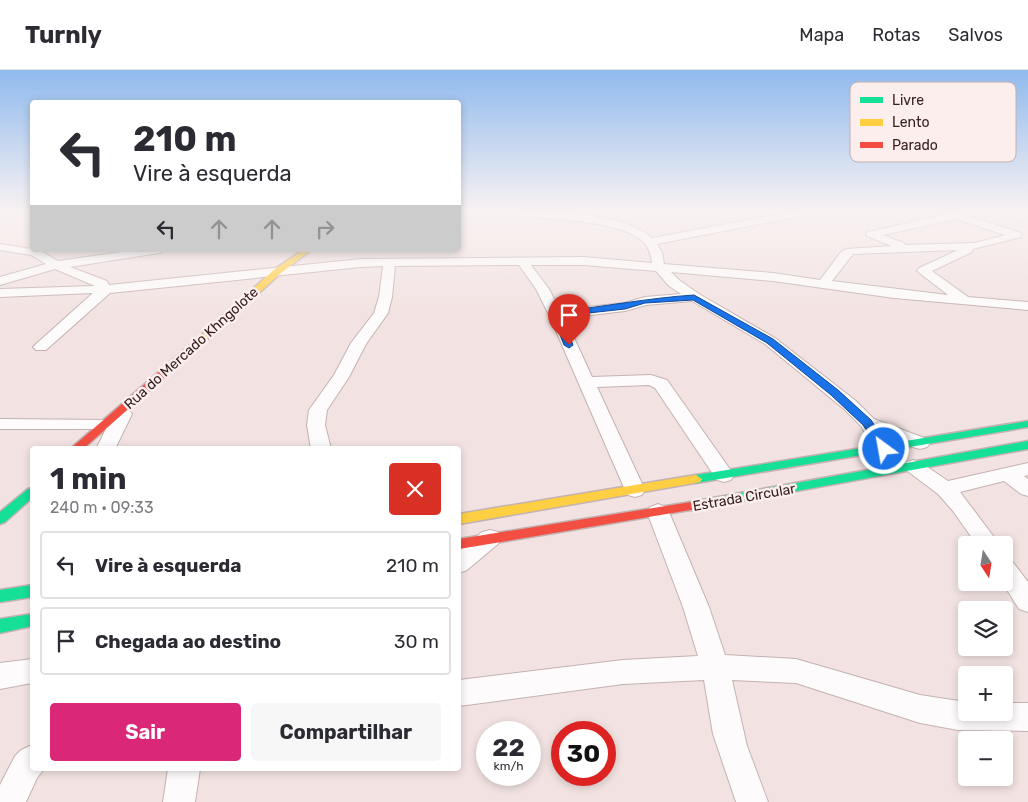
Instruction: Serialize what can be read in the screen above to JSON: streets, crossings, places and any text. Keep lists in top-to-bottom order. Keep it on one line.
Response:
{"streets":{"main road":["Rua do Mercado Khngolote","Estrada Circular"]},"legend":["Livre","Lento","Parado"],"north":"bottom","page":{"header":"Turnly","nav":["Mapa","Rotas","Salvos"],"turn":["210 m","Vire à esquerda"],"heading":["1 min","240 m · 09:33"],"list":[{"name":"Vire à esquerda","value":"210 m"},{"name":"Chegada ao destino","value":"30 m"}],"map_buttons":["+","−"],"buttons":["Sair","Compartilhar"],"speed":"22 km/h","limit":"30"}}
